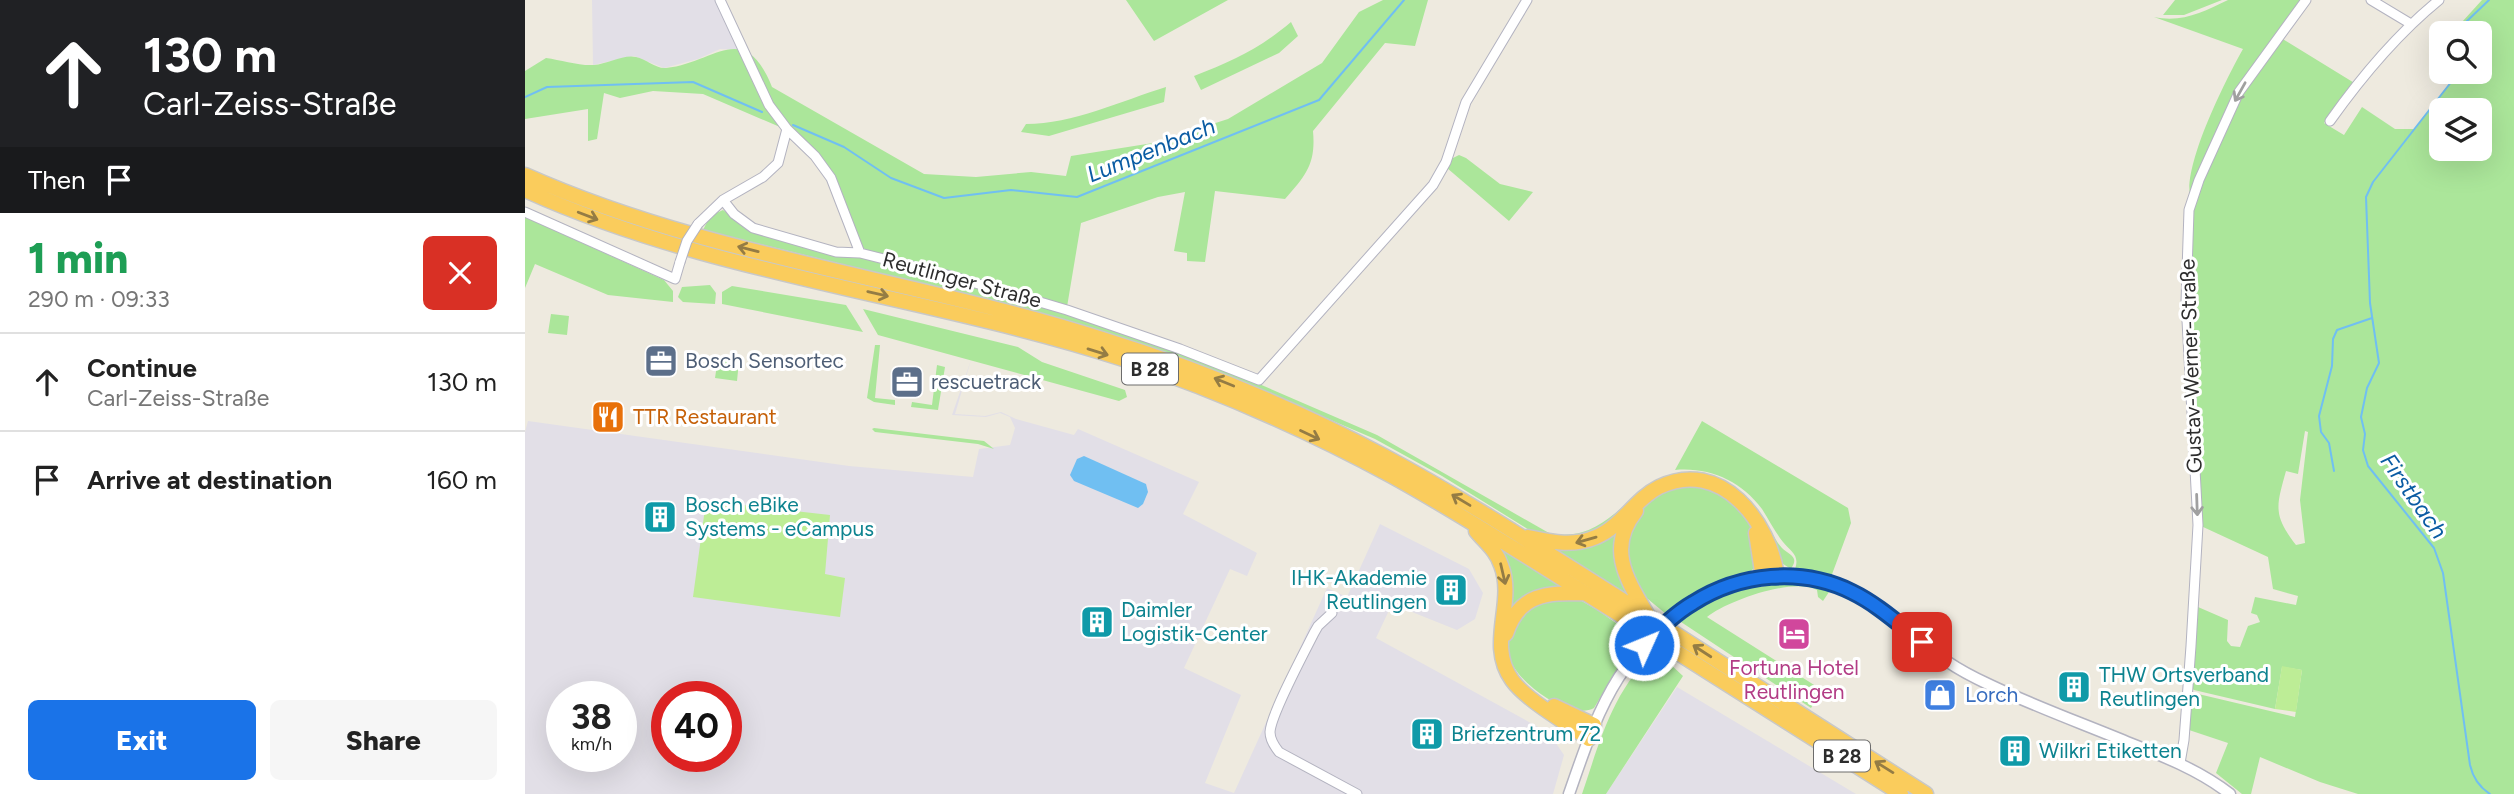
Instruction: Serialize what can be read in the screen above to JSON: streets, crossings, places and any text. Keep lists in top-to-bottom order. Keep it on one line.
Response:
{"streets":{"highway":["B 28"],"street":["Reutlinger Straße","Gustav-Werner-Straße"]},"one_way":["Gustav-Werner-Straße"],"water":["Lumpenbach","Firstbach"],"places":{"office":["Bosch Sensortec","rescuetrack"],"restaurant":["TTR Restaurant"],"building":["Bosch eBike Systems - eCampus","IHK-Akademie Reutlingen","Daimler Logistik-Center","THW Ortsverband Reutlingen","Briefzentrum 72","Wilkri Etiketten"],"hotel":["Fortuna Hotel Reutlingen"],"shop":["Lorch"]},"page":{"turn":["130 m","Carl-Zeiss-Straße"],"then":"Then","heading":["1 min","290 m · 09:33"],"list":[{"name":"Continue","note":"Carl-Zeiss-Straße","value":"130 m"},{"name":"Arrive at destination","value":"160 m"}],"speed":"38 km/h","limit":"40","buttons":["Exit","Share"]}}
